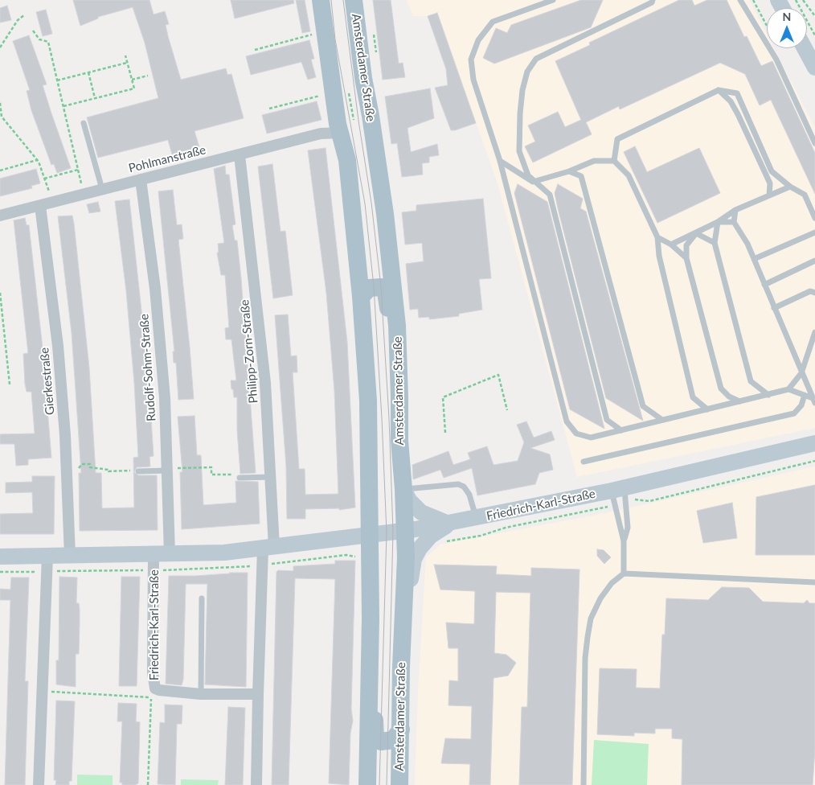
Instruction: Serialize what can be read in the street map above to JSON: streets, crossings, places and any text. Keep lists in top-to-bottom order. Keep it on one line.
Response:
{"streets":{"main road":["Amsterdamer Straße","Friedrich-Karl-Straße"],"street":["Pohlmanstraße","Philipp-Zorn-Straße","Rudolf-Sohm-Straße","Gierkestraße"]},"crossings":[["Amsterdamer Straße","Friedrich-Karl-Straße"],["Pohlmanstraße","Philipp-Zorn-Straße"],["Pohlmanstraße","Rudolf-Sohm-Straße"],["Pohlmanstraße","Gierkestraße"],["Philipp-Zorn-Straße","Friedrich-Karl-Straße"],["Rudolf-Sohm-Straße","Friedrich-Karl-Straße"],["Gierkestraße","Friedrich-Karl-Straße"]],"north":"top"}
